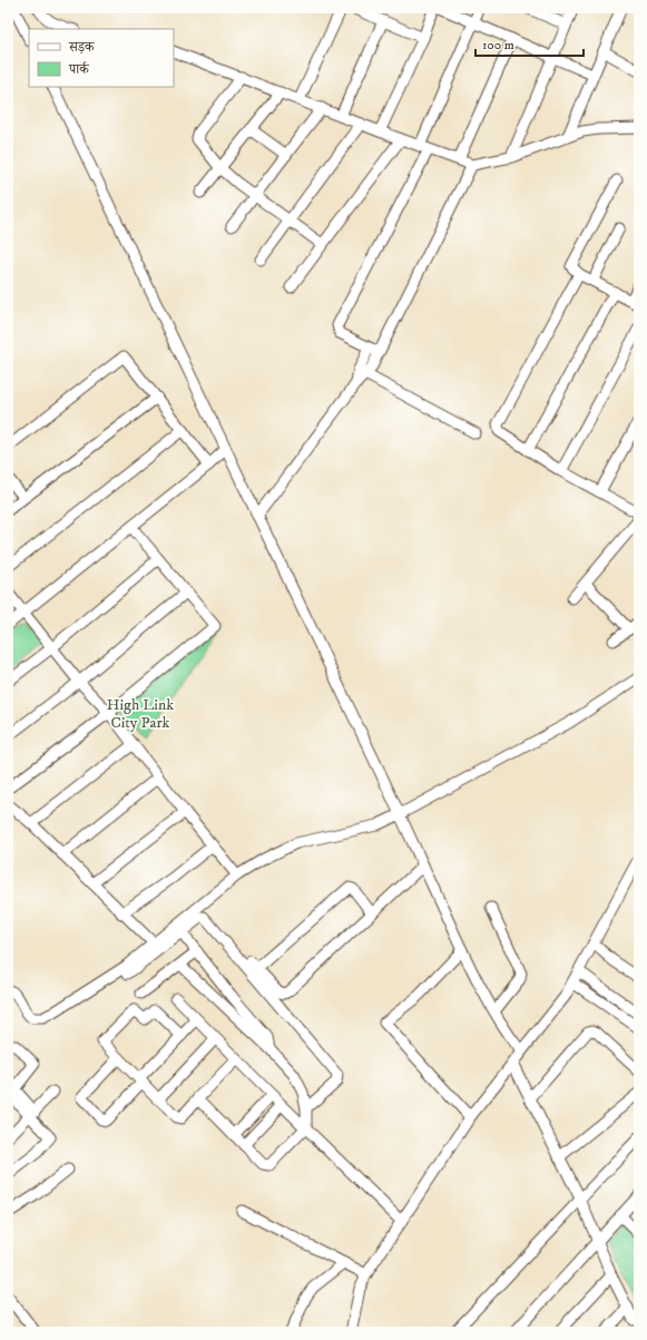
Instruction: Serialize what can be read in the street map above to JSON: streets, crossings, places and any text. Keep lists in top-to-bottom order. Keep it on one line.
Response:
{"parks":["High Link City Park"],"legend":["सड़क","पार्क"],"scale_bar":"100 m"}
